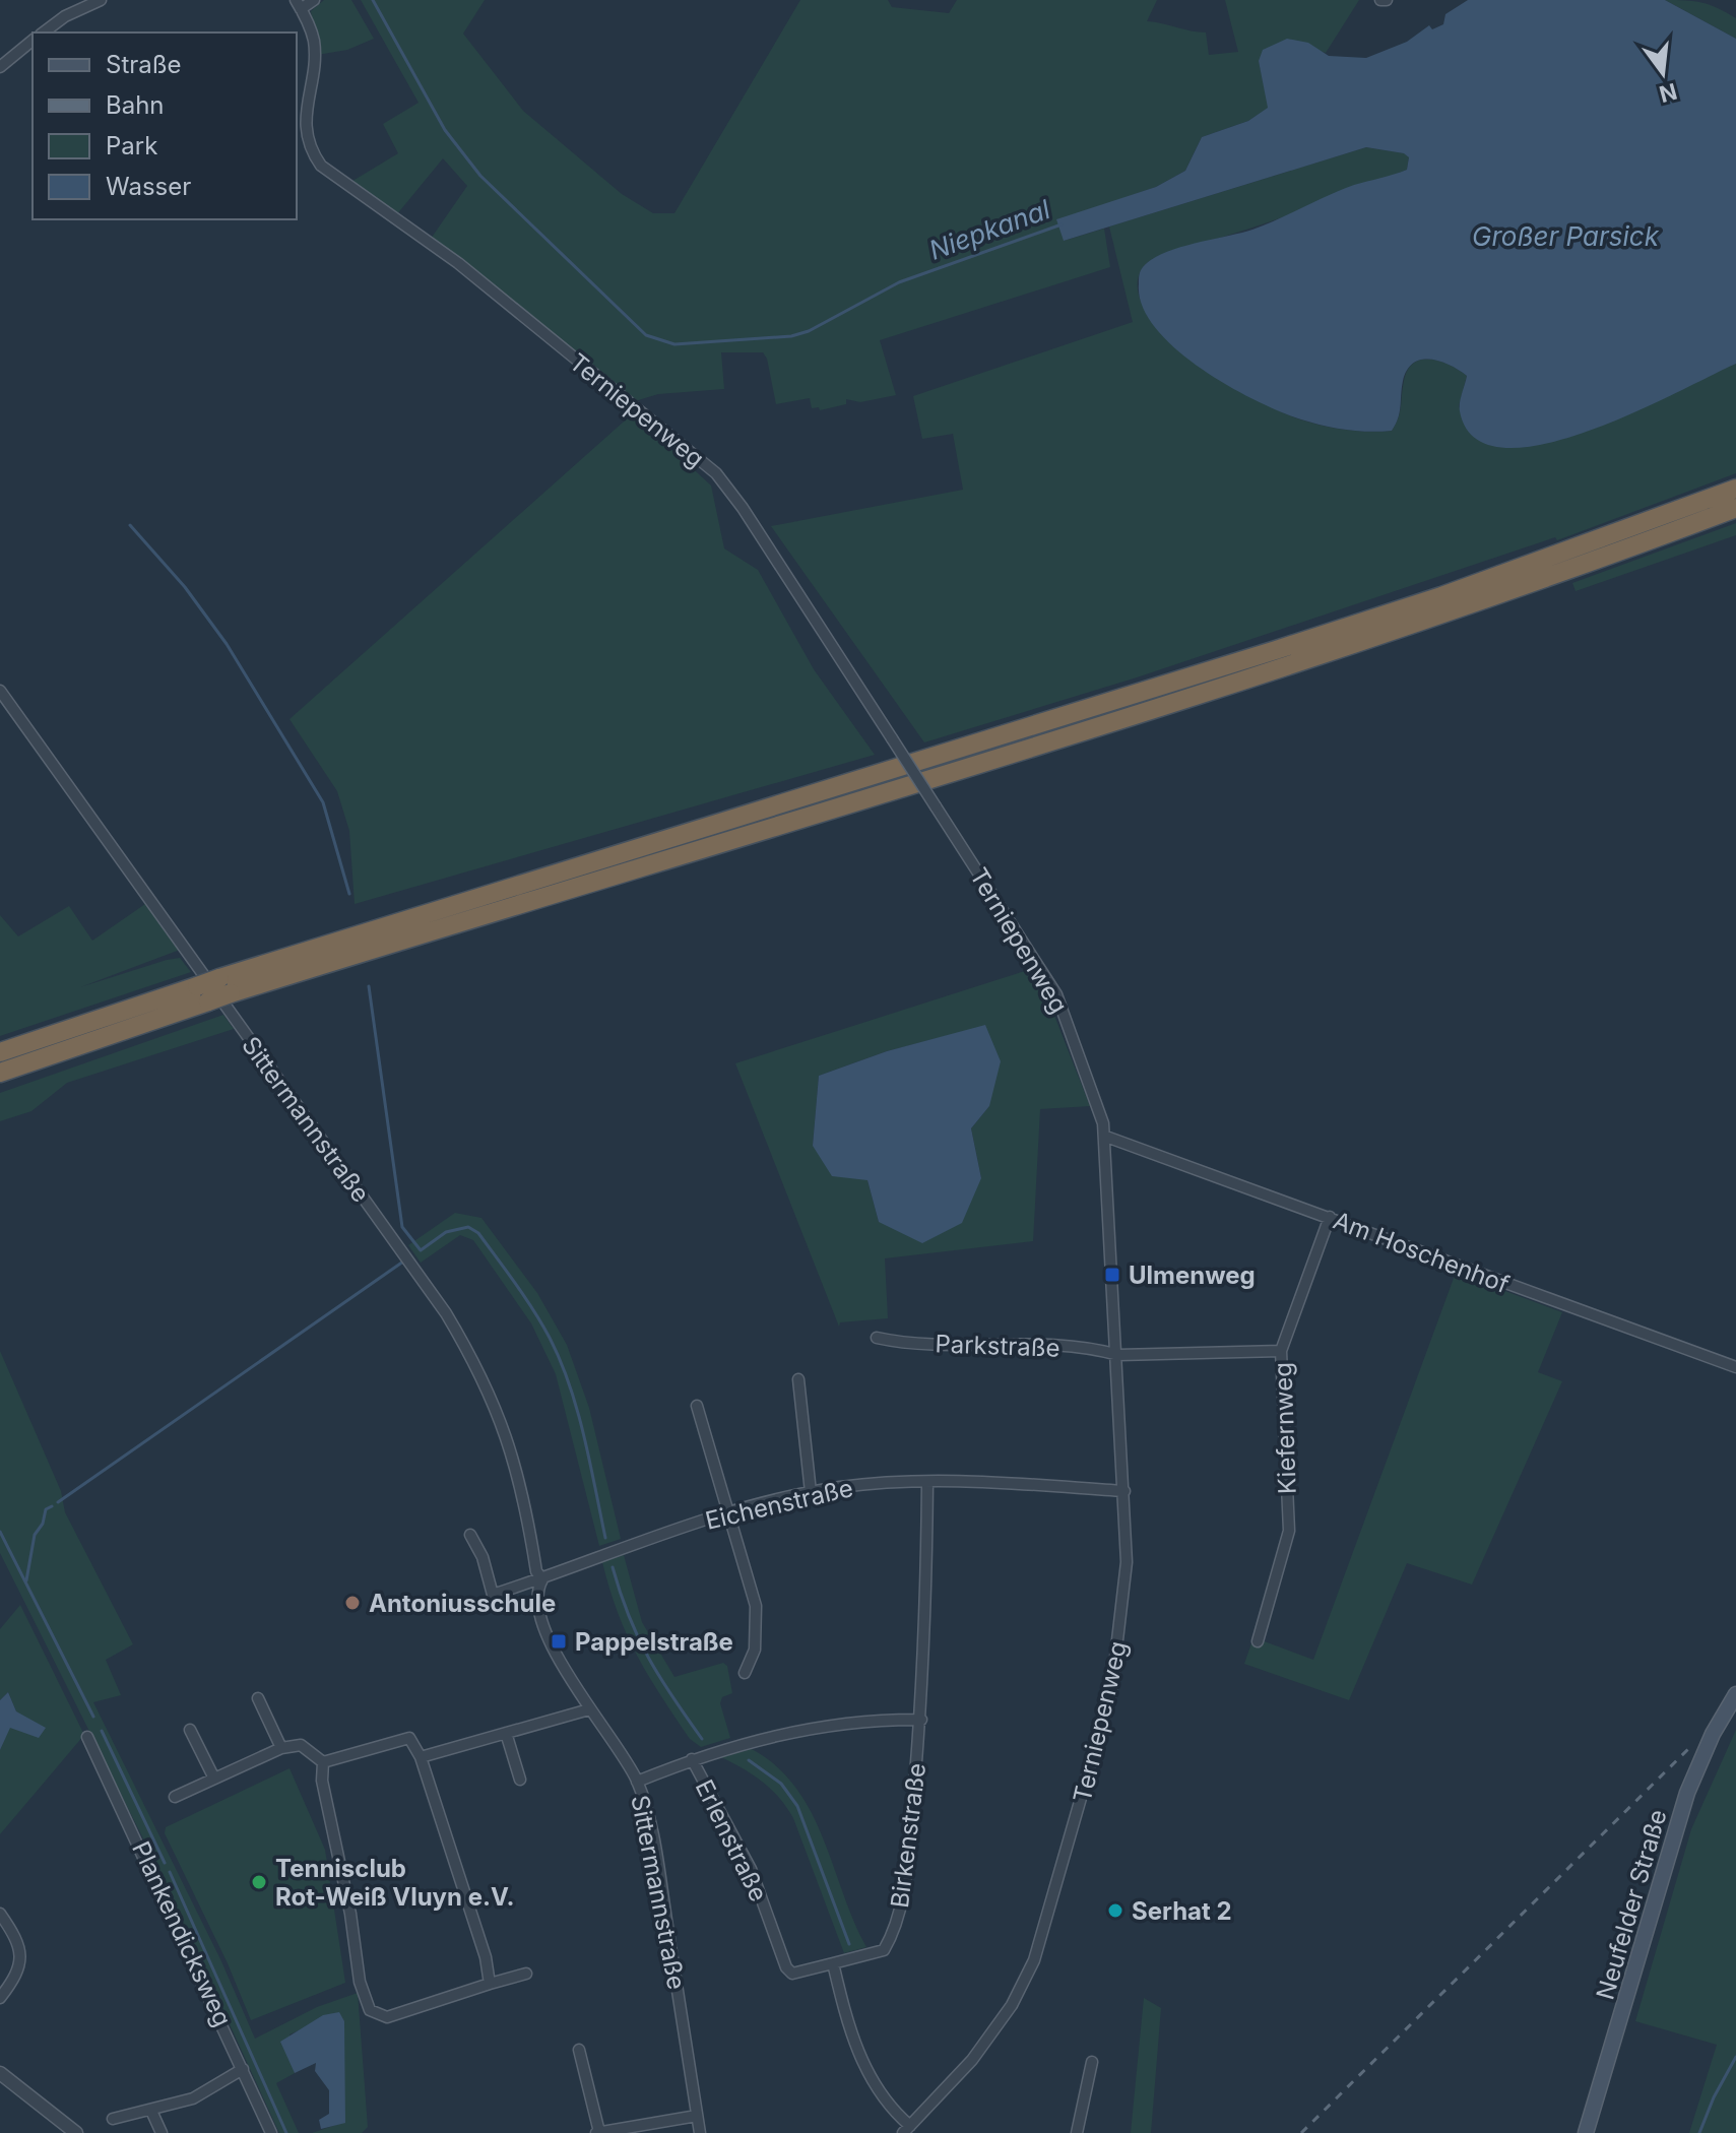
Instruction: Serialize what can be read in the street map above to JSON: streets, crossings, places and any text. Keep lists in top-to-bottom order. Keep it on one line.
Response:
{"streets":{"main road":["Neufelder Straße"],"street":["Terniepenweg","Sittermannstraße","Am Hoschenhof","Parkstraße","Kiefernweg","Eichenstraße","Birkenstraße","Erlenstraße","Plankendicksweg"]},"crossings":[["Terniepenweg","Am Hoschenhof"],["Terniepenweg","Parkstraße"],["Terniepenweg","Eichenstraße"],["Sittermannstraße","Eichenstraße"],["Am Hoschenhof","Kiefernweg"],["Eichenstraße","Birkenstraße"],["Birkenstraße","Erlenstraße"]],"water":["Niepkanal","Großer Parsick"],"places":{"transit":["Ulmenweg","Pappelstraße"],"other":["Antoniusschule","Tennisclub Rot-Weiß Vluyn e.V.","Serhat 2"]},"legend":["Straße","Bahn","Park","Wasser"],"north":"bottom"}
